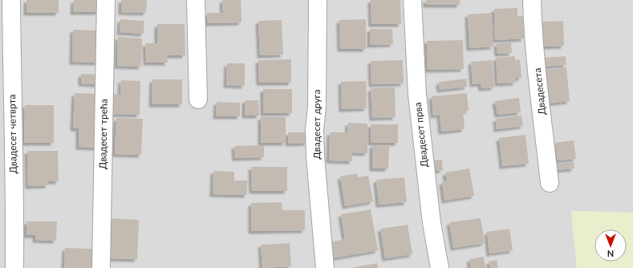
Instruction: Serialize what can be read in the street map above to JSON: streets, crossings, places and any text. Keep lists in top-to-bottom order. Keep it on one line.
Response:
{"streets":{"street":["Двадесета","Двадесет друга","Двадесет четврта","Двадесет трећа","Двадесет прва"]},"north":"bottom"}
